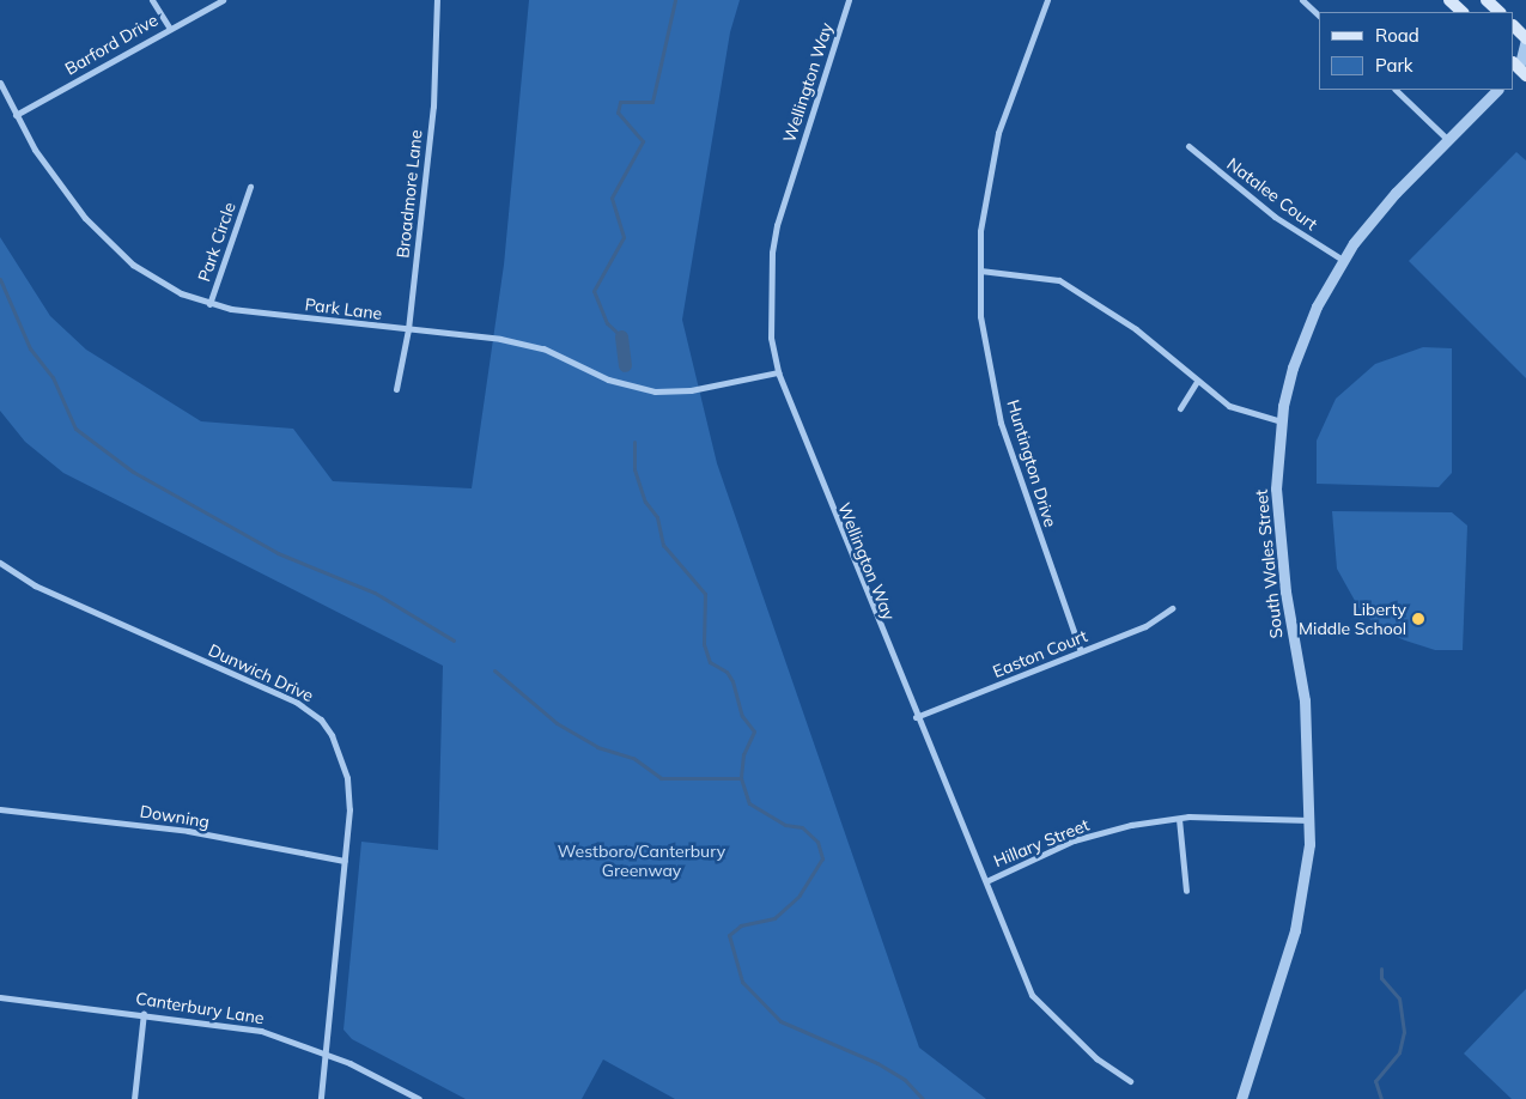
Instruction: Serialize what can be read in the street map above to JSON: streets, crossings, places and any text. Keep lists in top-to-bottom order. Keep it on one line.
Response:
{"streets":{"street":["Barford Drive","Wellington Way","Broadmore Lane","Natalee Court","Park Circle","Park Lane","Huntington Drive","South Wales Street","Easton Court","Dunwich Drive","Downing","Hillary Street","Canterbury Lane"]},"crossings":[["Barford Drive","Park Lane"],["Wellington Way","Park Lane"],["Wellington Way","Easton Court"],["Wellington Way","Hillary Street"],["Broadmore Lane","Park Lane"],["Natalee Court","South Wales Street"],["Park Circle","Park Lane"],["Huntington Drive","Easton Court"],["South Wales Street","Hillary Street"],["Dunwich Drive","Downing"],["Dunwich Drive","Canterbury Lane"]],"parks":["Westboro/Canterbury Greenway"],"places":["Liberty Middle School"],"legend":["Road","Park"]}
